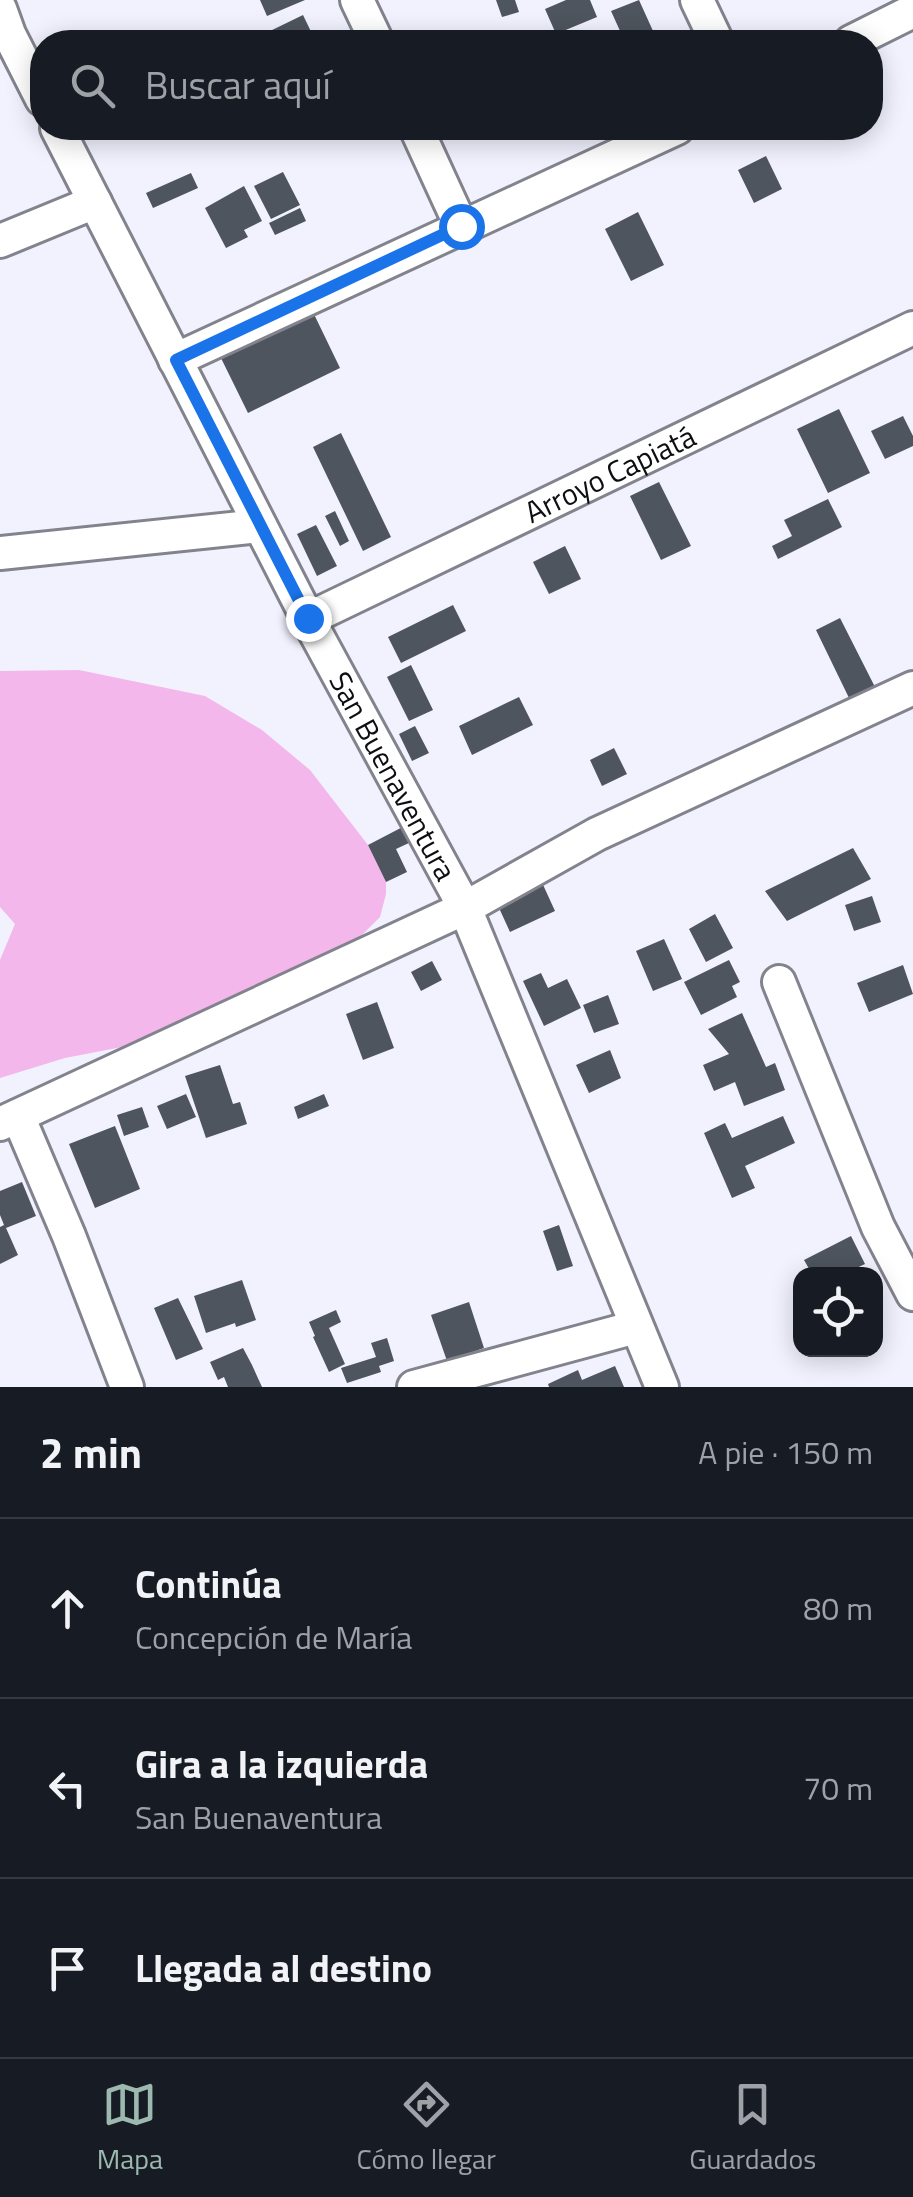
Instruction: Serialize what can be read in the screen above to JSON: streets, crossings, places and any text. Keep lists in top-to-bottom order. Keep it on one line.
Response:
{"streets":{"street":["Arroyo Capiatá","San Buenaventura"]},"crossings":[["Arroyo Capiatá","San Buenaventura"]],"page":{"search":"Buscar aquí","heading":["2 min","A pie · 150 m"],"list":[["Continúa","Concepción de María","80 m"],["Gira a la izquierda","San Buenaventura","70 m"],"Llegada al destino"],"nav":["Mapa","Cómo llegar","Guardados"]}}
